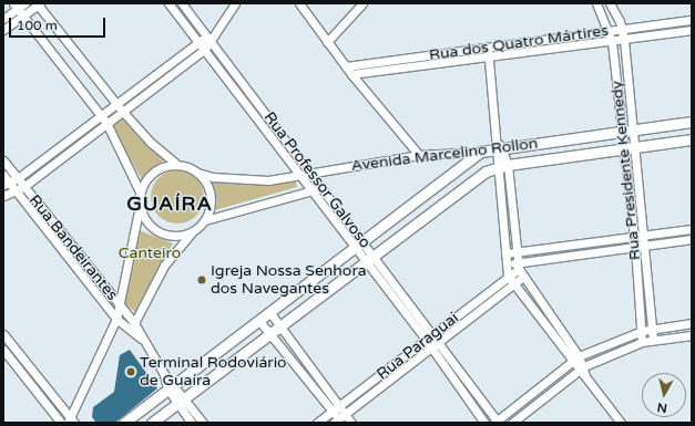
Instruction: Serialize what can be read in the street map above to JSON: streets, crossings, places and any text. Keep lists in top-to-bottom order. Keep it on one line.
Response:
{"streets":{"main road":["Avenida Marcelino Rollon"],"street":["Rua dos Quatro Mártires","Rua Presidente Kennedy","Rua Professor Galvoso","Rua Bandeirantes","Rua Paraguai"]},"crossings":[["Rua dos Quatro Mártires","Rua Presidente Kennedy"],["Avenida Marcelino Rollon","Rua Presidente Kennedy"],["Avenida Marcelino Rollon","Rua Professor Galvoso"],["Avenida Marcelino Rollon","Rua Bandeirantes"],["Rua Professor Galvoso","Rua Paraguai"]],"districts":["GUAÍRA"],"parks":["Canteiro"],"places":["Igreja Nossa Senhora dos Navegantes","Terminal Rodoviário de Guaíra"],"scale_bar":"100 m","north":"bottom"}
